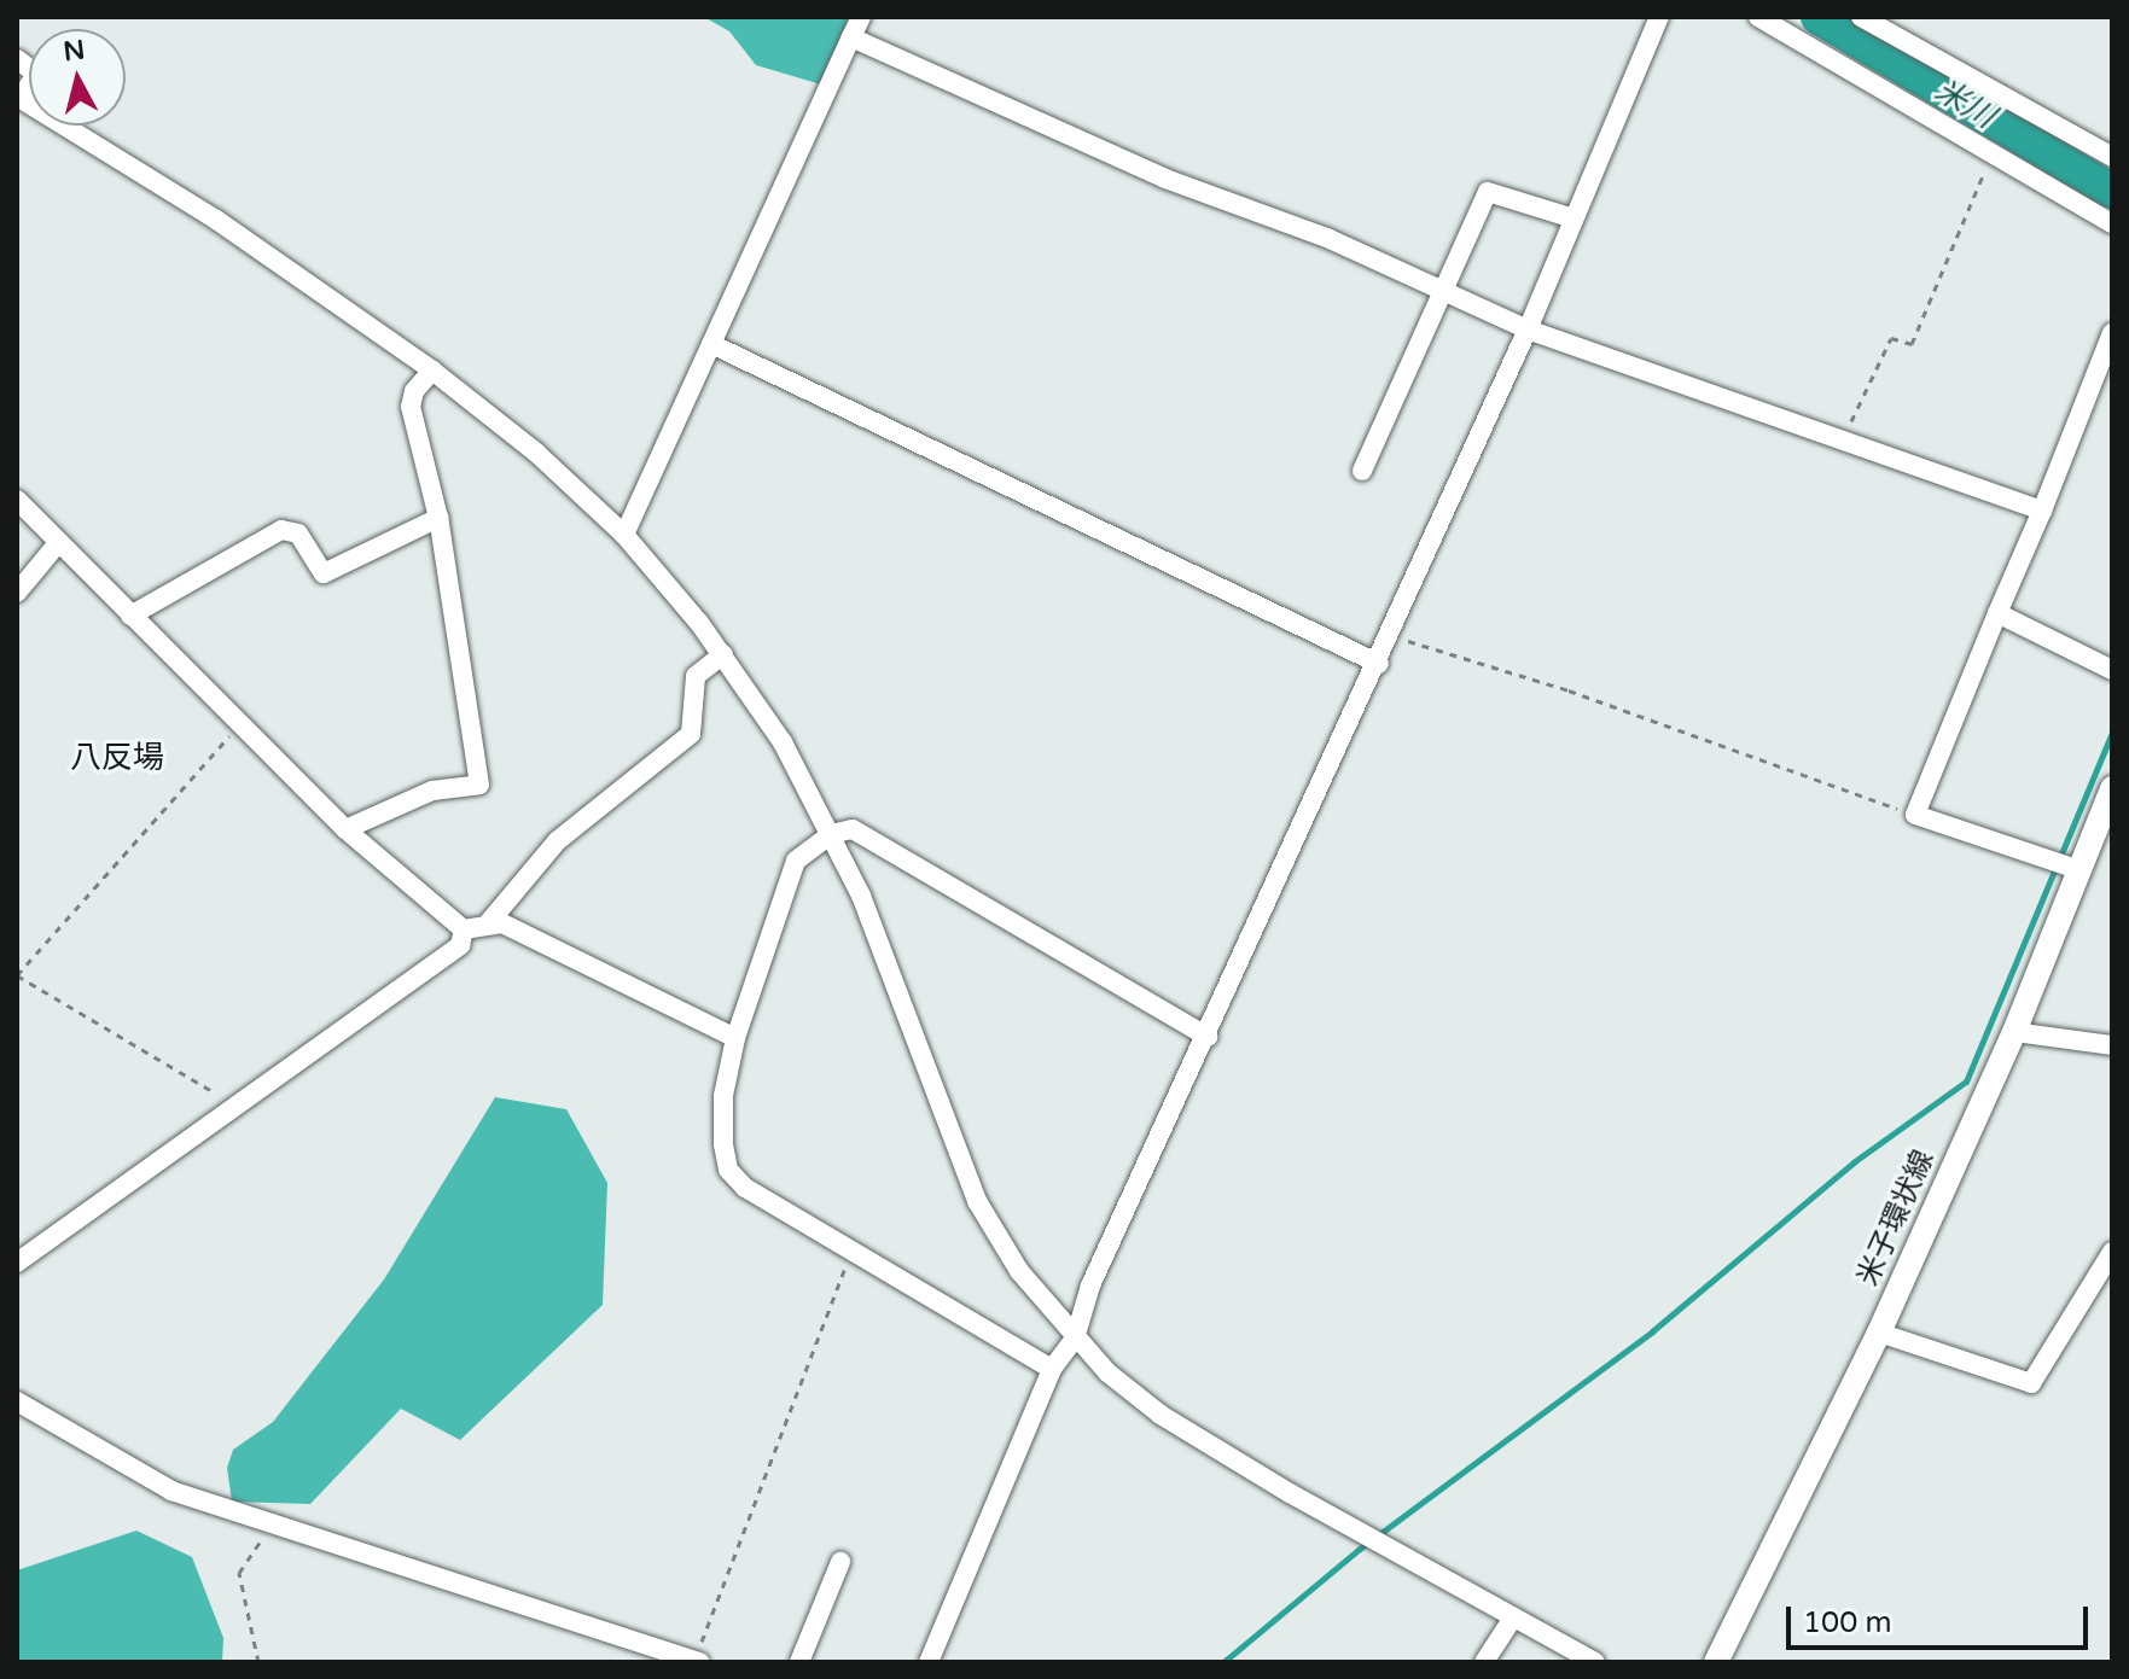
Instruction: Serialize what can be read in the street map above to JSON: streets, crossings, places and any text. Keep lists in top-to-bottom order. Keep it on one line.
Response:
{"streets":{"main road":["米子環状線"]},"districts":["八反場"],"water":["米川"],"scale_bar":"100 m","north":"top"}
